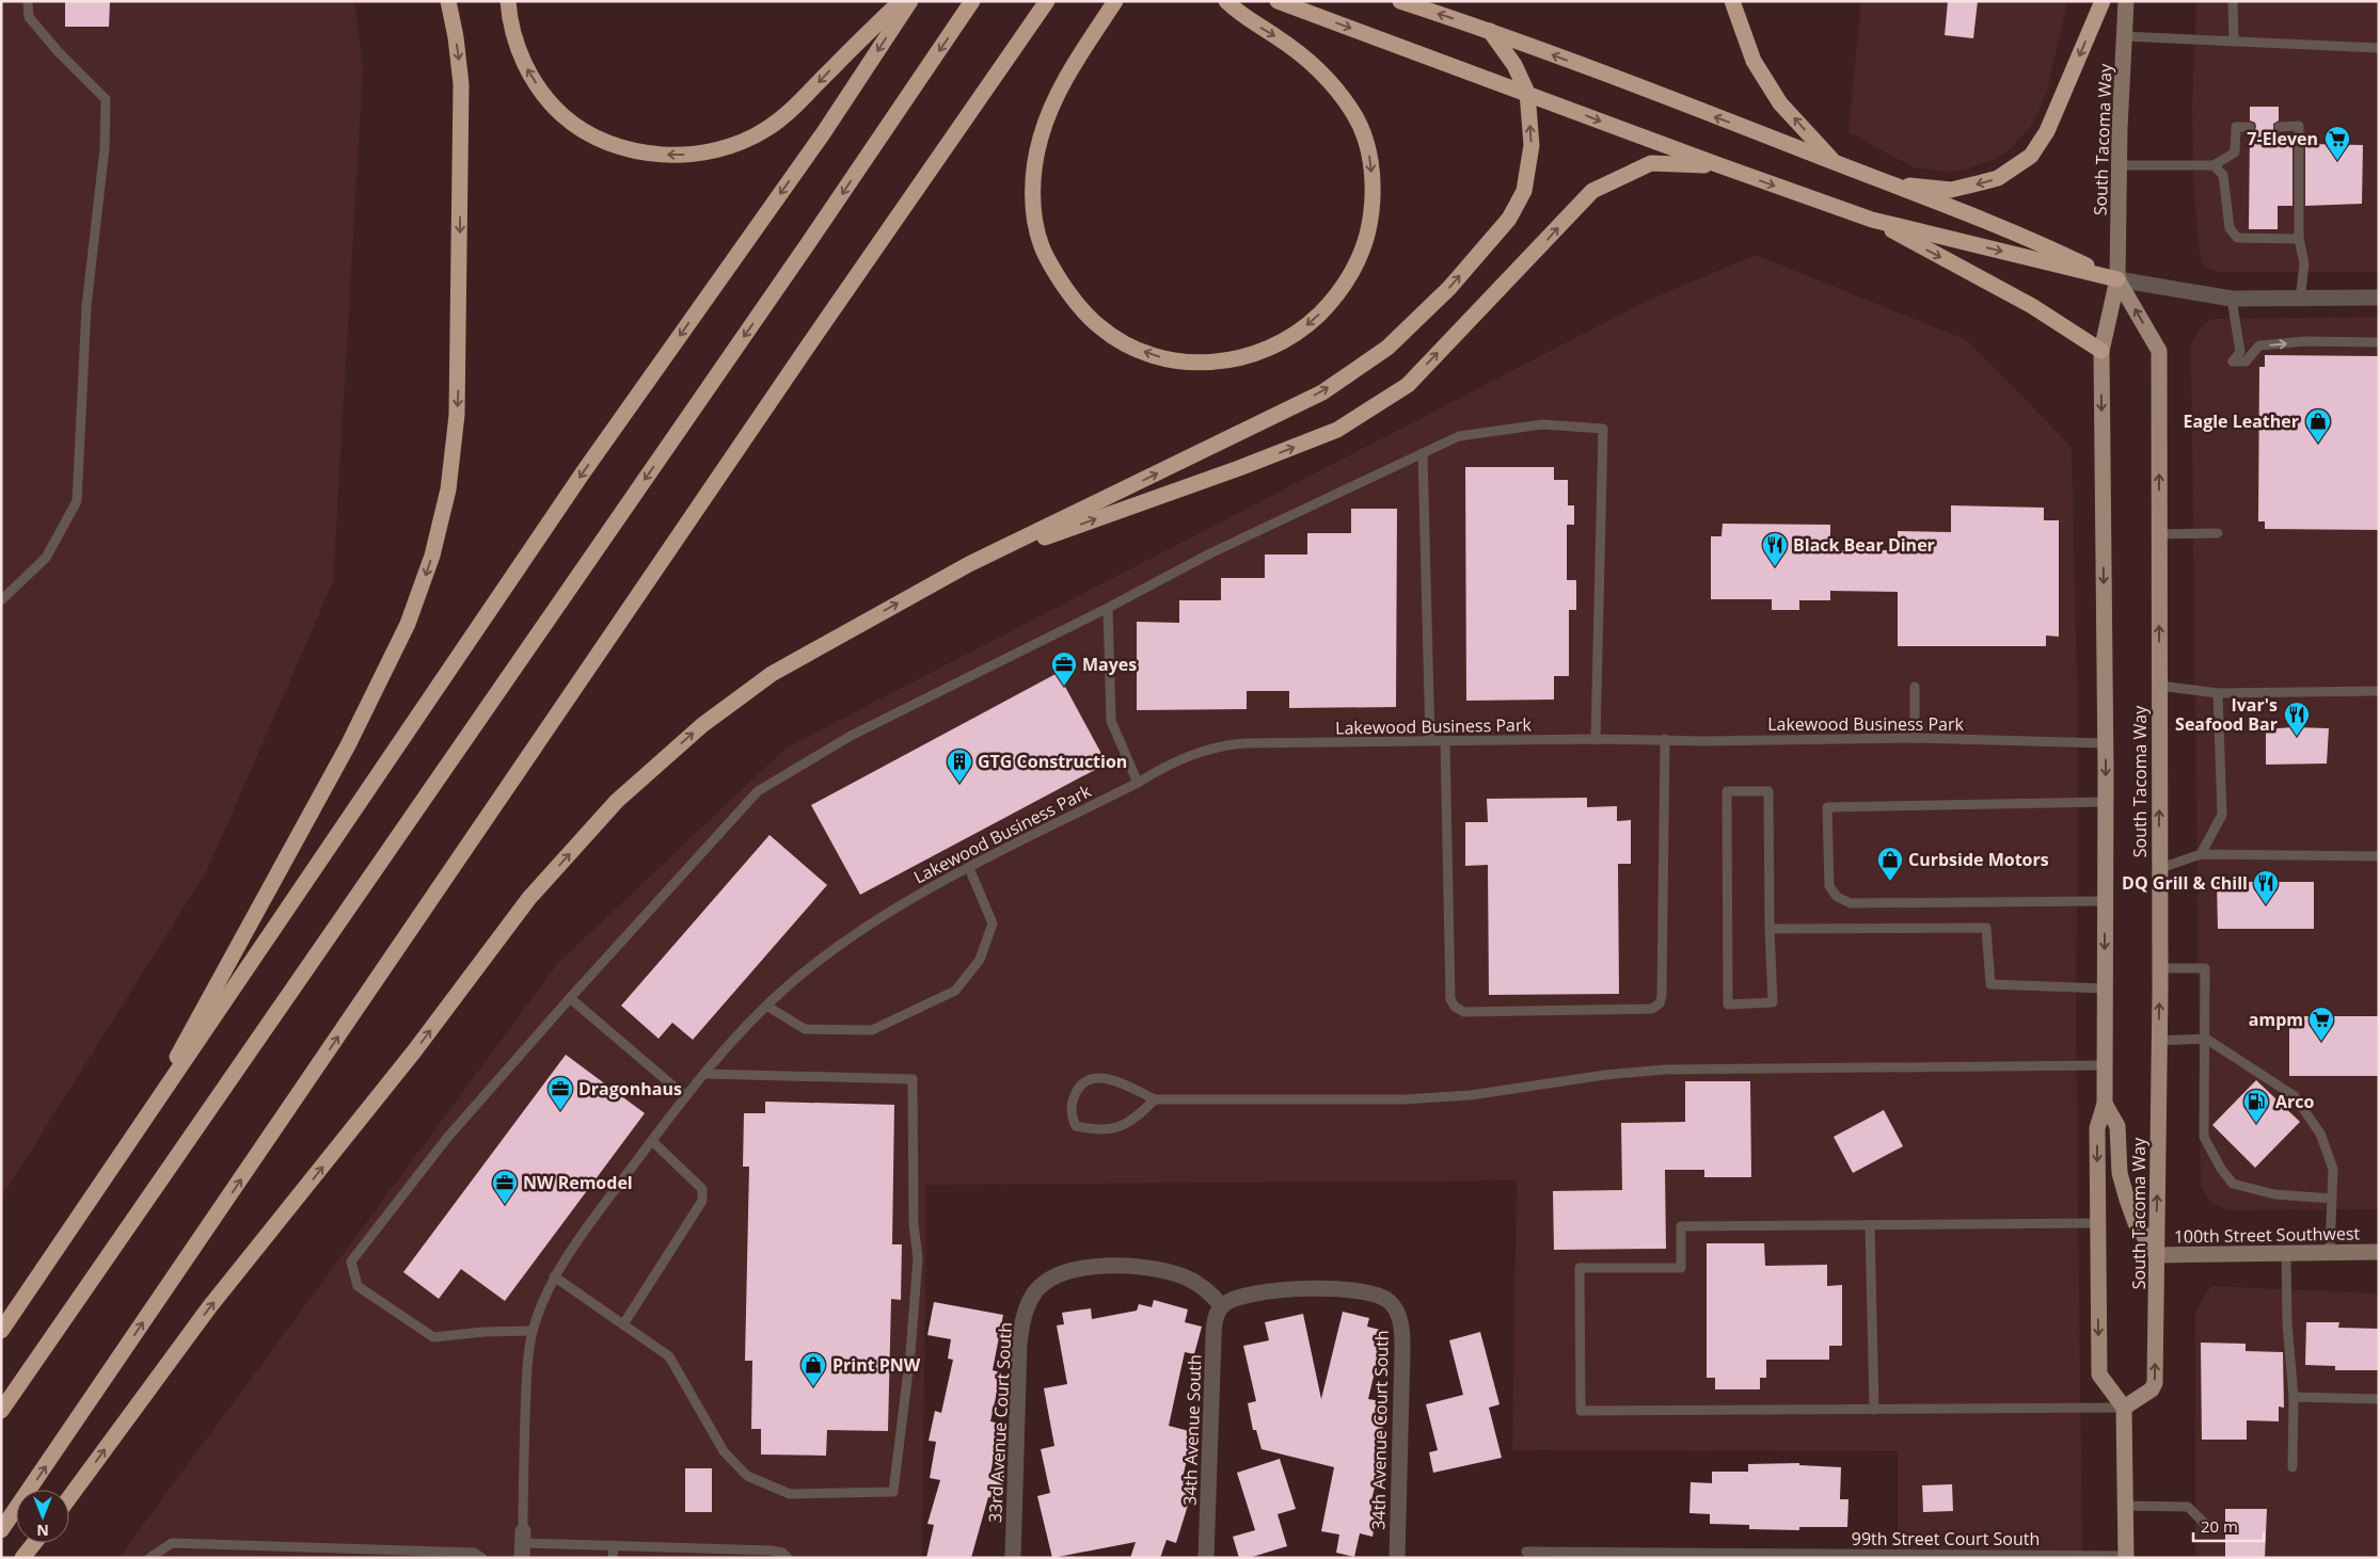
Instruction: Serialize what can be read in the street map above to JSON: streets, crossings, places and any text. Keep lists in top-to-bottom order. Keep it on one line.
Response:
{"streets":{"main road":["South Tacoma Way","100th Street Southwest"],"street":["33rd Avenue Court South","34th Avenue South","34th Avenue Court South"],"lane":["Lakewood Business Park","99th Street Court South"]},"crossings":[["South Tacoma Way","Lakewood Business Park"],["South Tacoma Way","100th Street Southwest"],["33rd Avenue Court South","34th Avenue South"],["33rd Avenue Court South","34th Avenue Court South"],["34th Avenue South","34th Avenue Court South"]],"places":{"supermarket":["7-Eleven","ampm"],"shop":["Eagle Leather","Curbside Motors","Print PNW"],"restaurant":["Black Bear Diner","Ivar's Seafood Bar","DQ Grill & Chill"],"office":["Mayes","Dragonhaus","NW Remodel"],"building":["GTG Construction"],"fuel station":["Arco"]},"scale_bar":"20 m","north":"bottom"}
